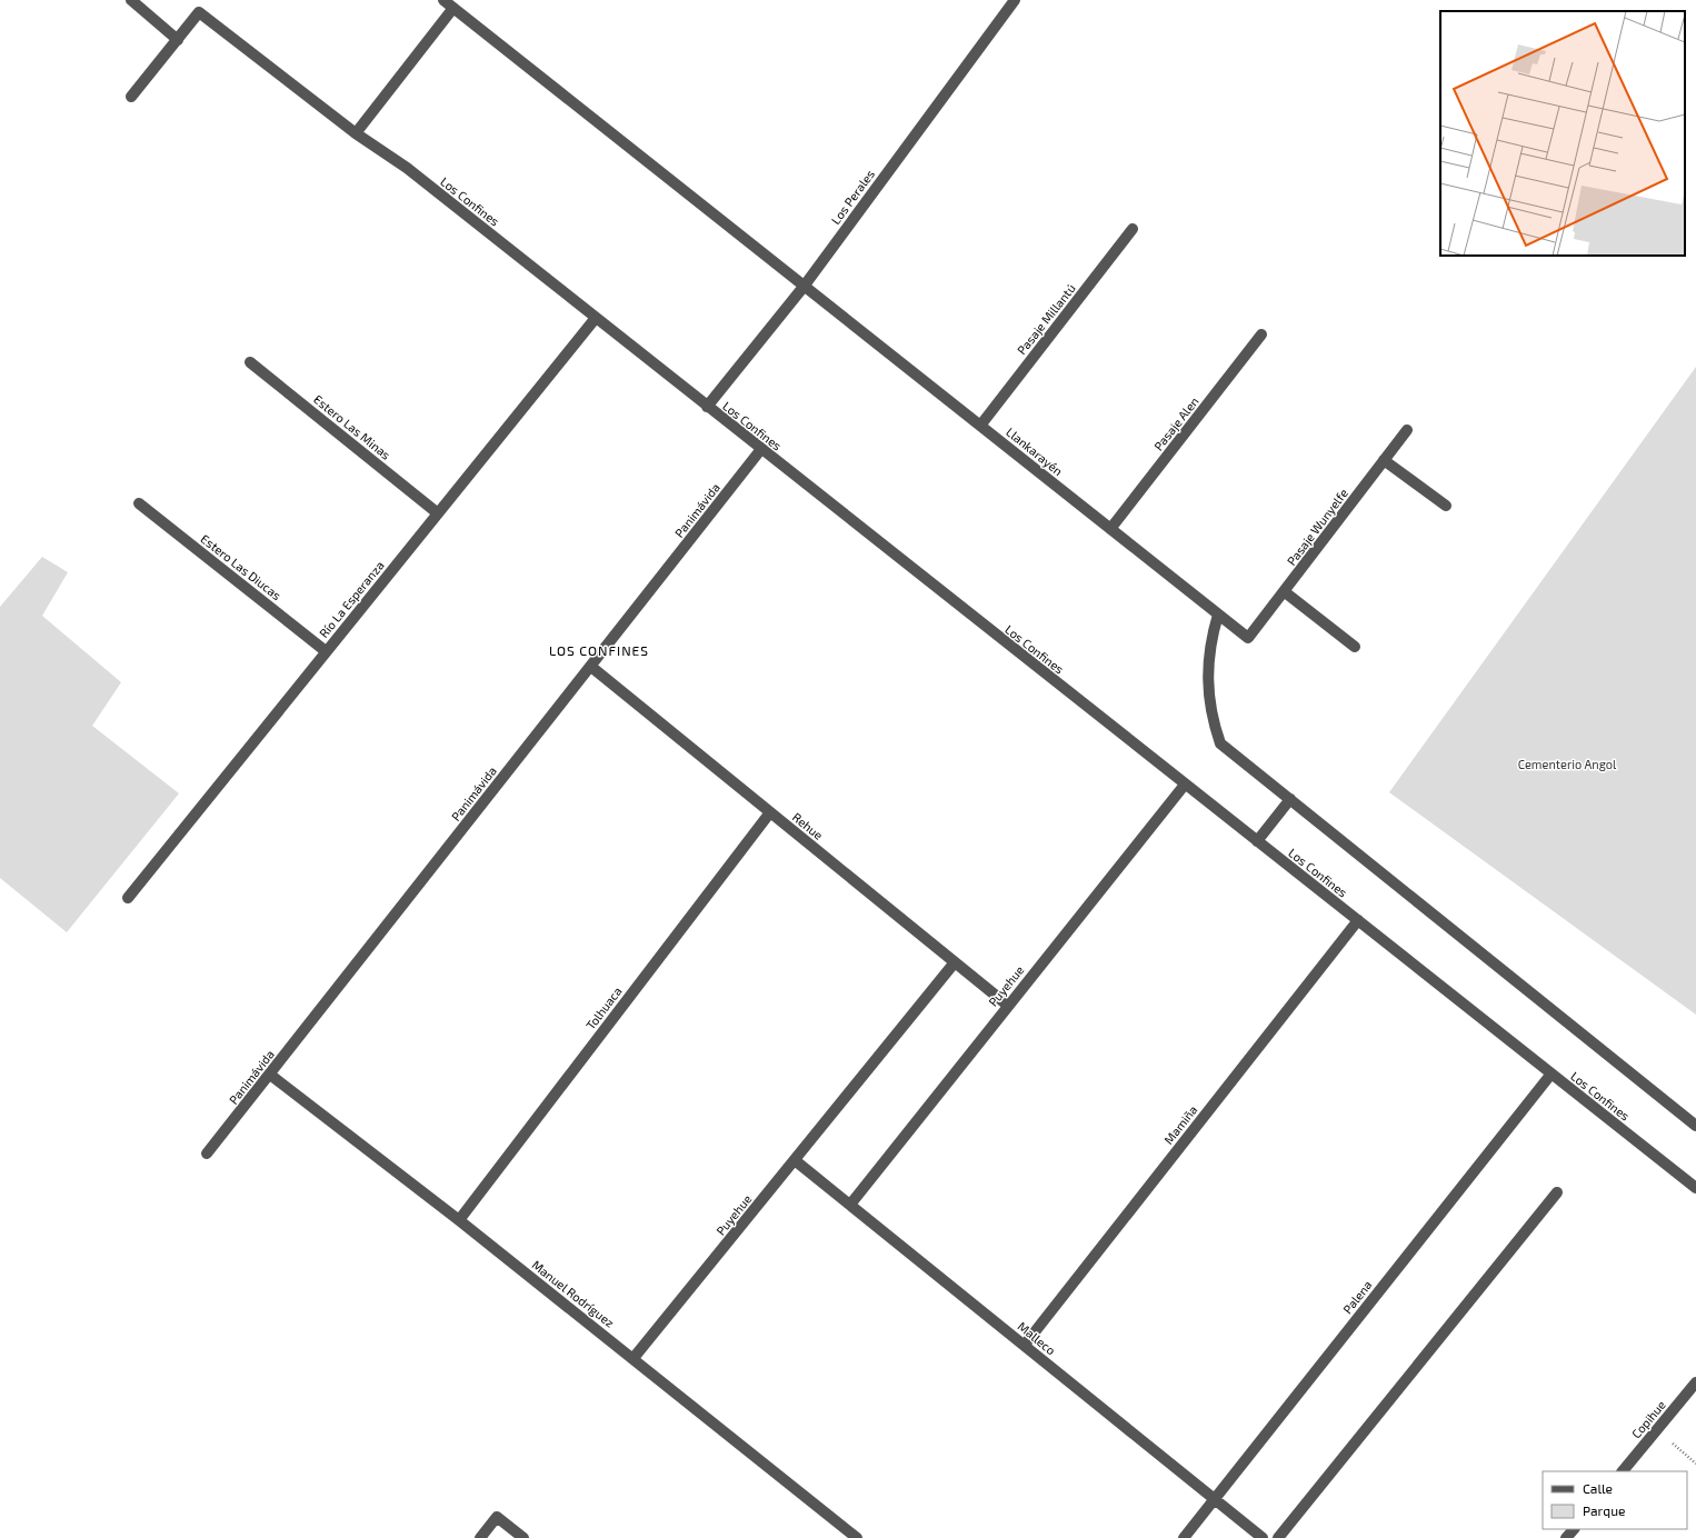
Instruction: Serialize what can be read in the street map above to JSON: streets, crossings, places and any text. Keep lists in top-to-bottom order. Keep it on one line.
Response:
{"streets":{"street":["Los Perales","Los Confines","Pasaje Millantú","Pasaje Alen","Estero Las Minas","Llankarayén","Panimávida","Pasaje Wunyelfe","Estero Las Diucas","Río La Esperanza","Rehue","Puyehue","Tolhuaca","Mamiña","Manuel Rodríguez","Palena","Malleco","Copihue"]},"crossings":[["Los Perales","Los Confines"],["Los Perales","Llankarayén"],["Los Confines","Panimávida"],["Los Confines","Río La Esperanza"],["Los Confines","Puyehue"],["Los Confines","Mamiña"],["Los Confines","Palena"],["Pasaje Millantú","Llankarayén"],["Pasaje Alen","Llankarayén"],["Estero Las Minas","Río La Esperanza"],["Llankarayén","Pasaje Wunyelfe"],["Panimávida","Rehue"],["Panimávida","Manuel Rodríguez"],["Estero Las Diucas","Río La Esperanza"],["Rehue","Puyehue"],["Rehue","Tolhuaca"],["Puyehue","Manuel Rodríguez"],["Puyehue","Malleco"],["Tolhuaca","Manuel Rodríguez"],["Mamiña","Malleco"],["Palena","Malleco"]],"districts":["LOS CONFINES"],"parks":["Cementerio Angol"],"legend":["Calle","Parque"]}
